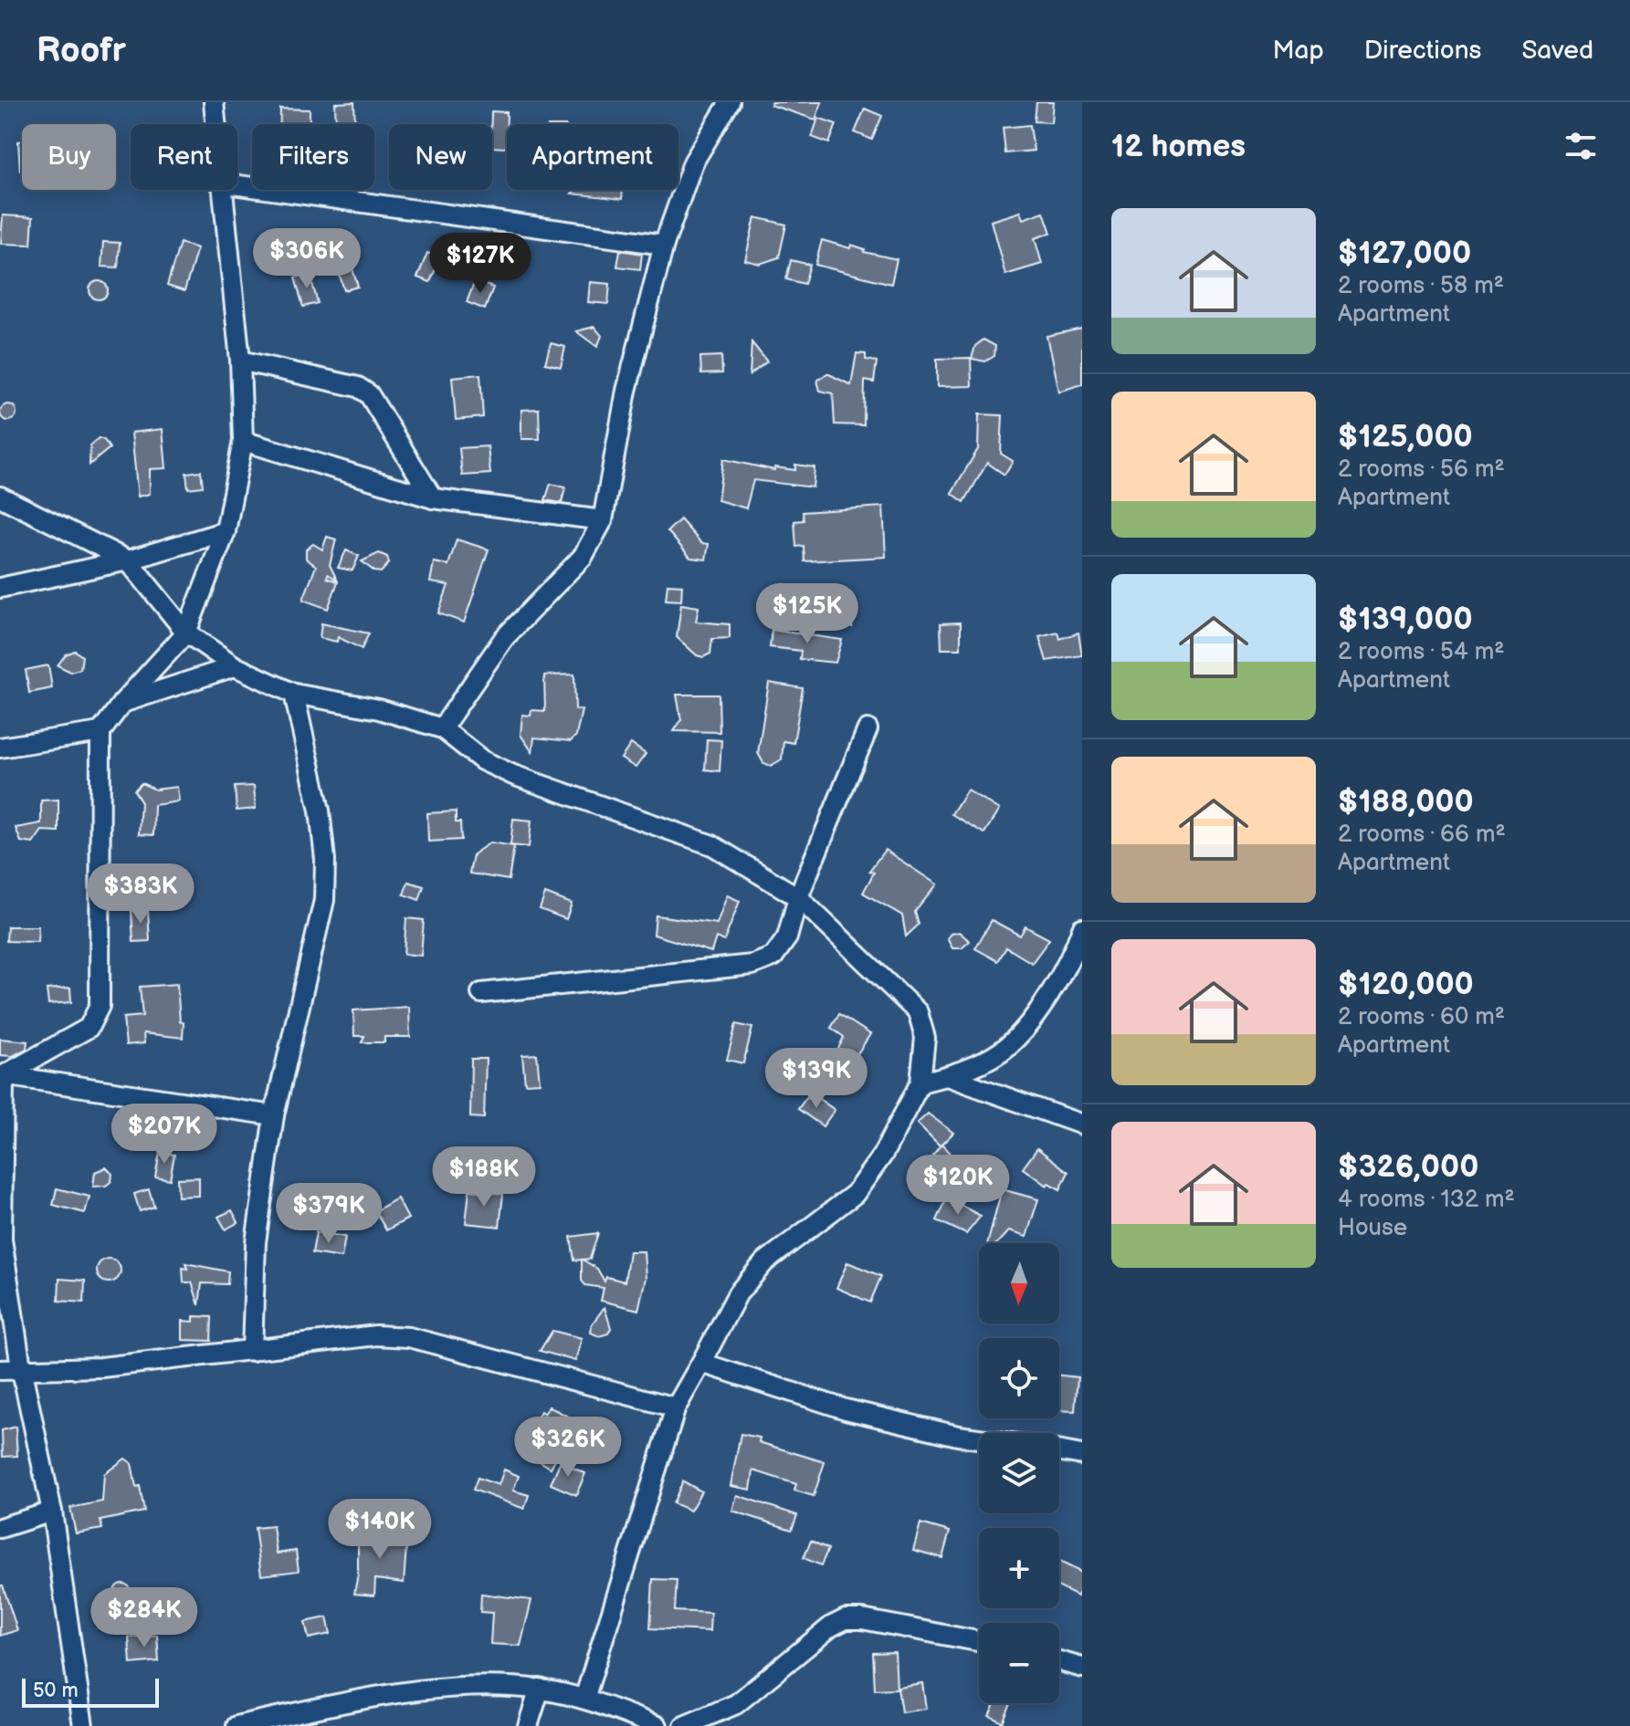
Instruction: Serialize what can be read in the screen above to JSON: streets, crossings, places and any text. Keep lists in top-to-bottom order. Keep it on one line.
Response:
{"scale_bar":"50 m","north":"bottom","page":{"header":"Roofr","nav":["Map","Directions","Saved"],"heading":"12 homes","chip":["Buy","Rent","Filters","New","Apartment"],"list":[{"name":"$127,000","note":"2 rooms · 58 m² · Apartment"},{"name":"$125,000","note":"2 rooms · 56 m² · Apartment"},{"name":"$139,000","note":"2 rooms · 54 m² · Apartment"},{"name":"$188,000","note":"2 rooms · 66 m² · Apartment"},{"name":"$120,000","note":"2 rooms · 60 m² · Apartment"},{"name":"$326,000","note":"4 rooms · 132 m² · House"}],"price":["$306K","$127K","$125K","$383K","$139K","$207K","$188K","$120K","$379K","$326K","$140K","$284K"],"map_buttons":["+","−"],"scale":"50 m"}}
